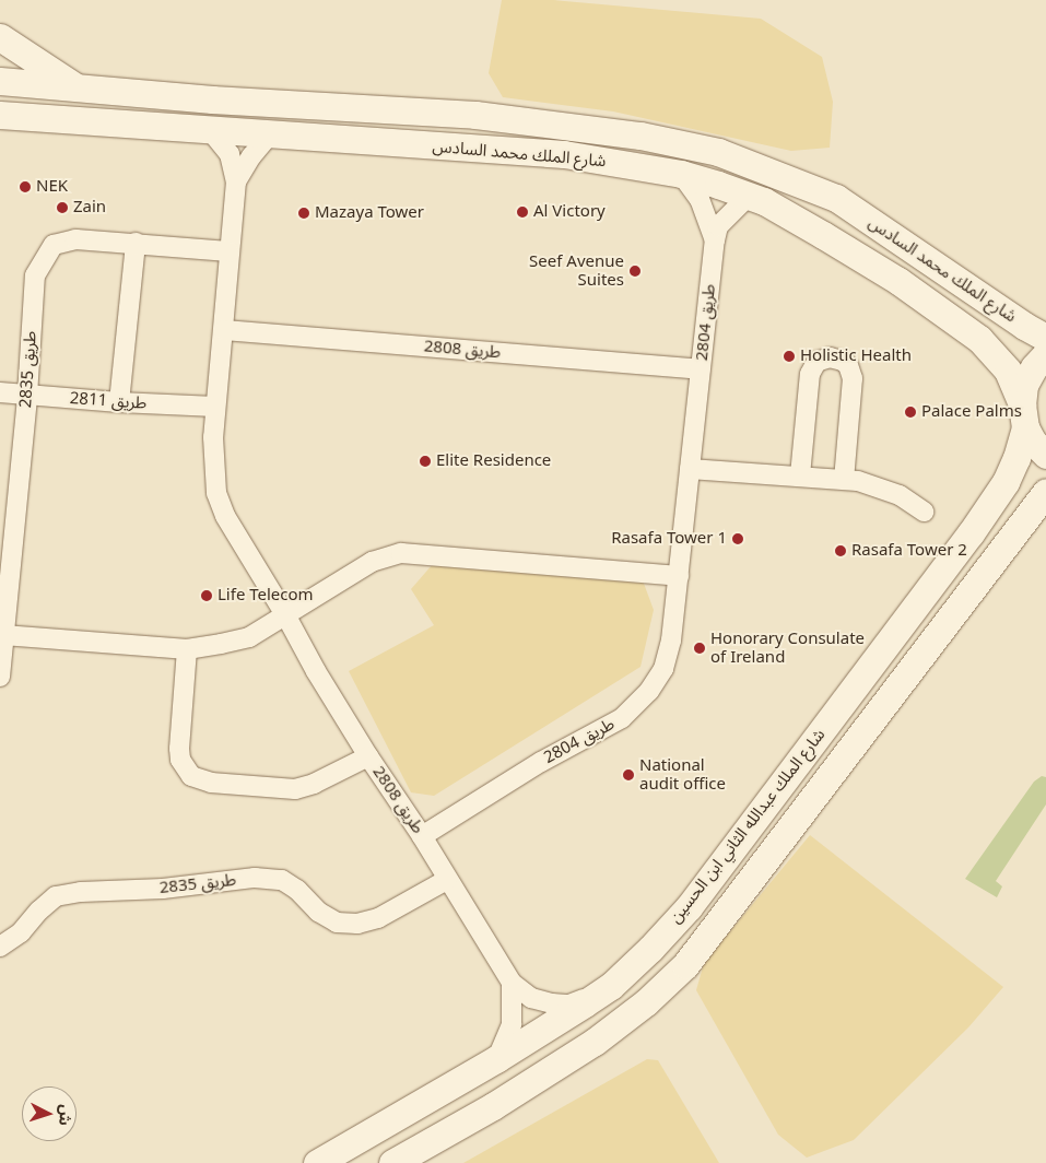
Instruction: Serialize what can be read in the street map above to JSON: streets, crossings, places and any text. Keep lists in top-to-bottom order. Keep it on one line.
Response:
{"streets":{"main road":["شارع الملك محمد السادس","شارع الملك عبدالله الثاني ابن الحسين"],"street":["طريق 2804","طريق 2808","طريق 2835","طريق 2811"]},"crossings":[["شارع الملك محمد السادس","طريق 2808"],["شارع الملك محمد السادس","شارع الملك عبدالله الثاني ابن الحسين"],["طريق 2804","طريق 2808"],["طريق 2808","طريق 2835"],["طريق 2808","طريق 2811"],["طريق 2808","شارع الملك عبدالله الثاني ابن الحسين"],["طريق 2835","طريق 2811"]],"places":["NEK","Zain","Al Victory","Mazaya Tower","Seef Avenue Suites","Holistic Health","Palace Palms","Elite Residence","Rasafa Tower 1","Rasafa Tower 2","Life Telecom","Honorary Consulate of Ireland","National audit office"],"north":"right"}
